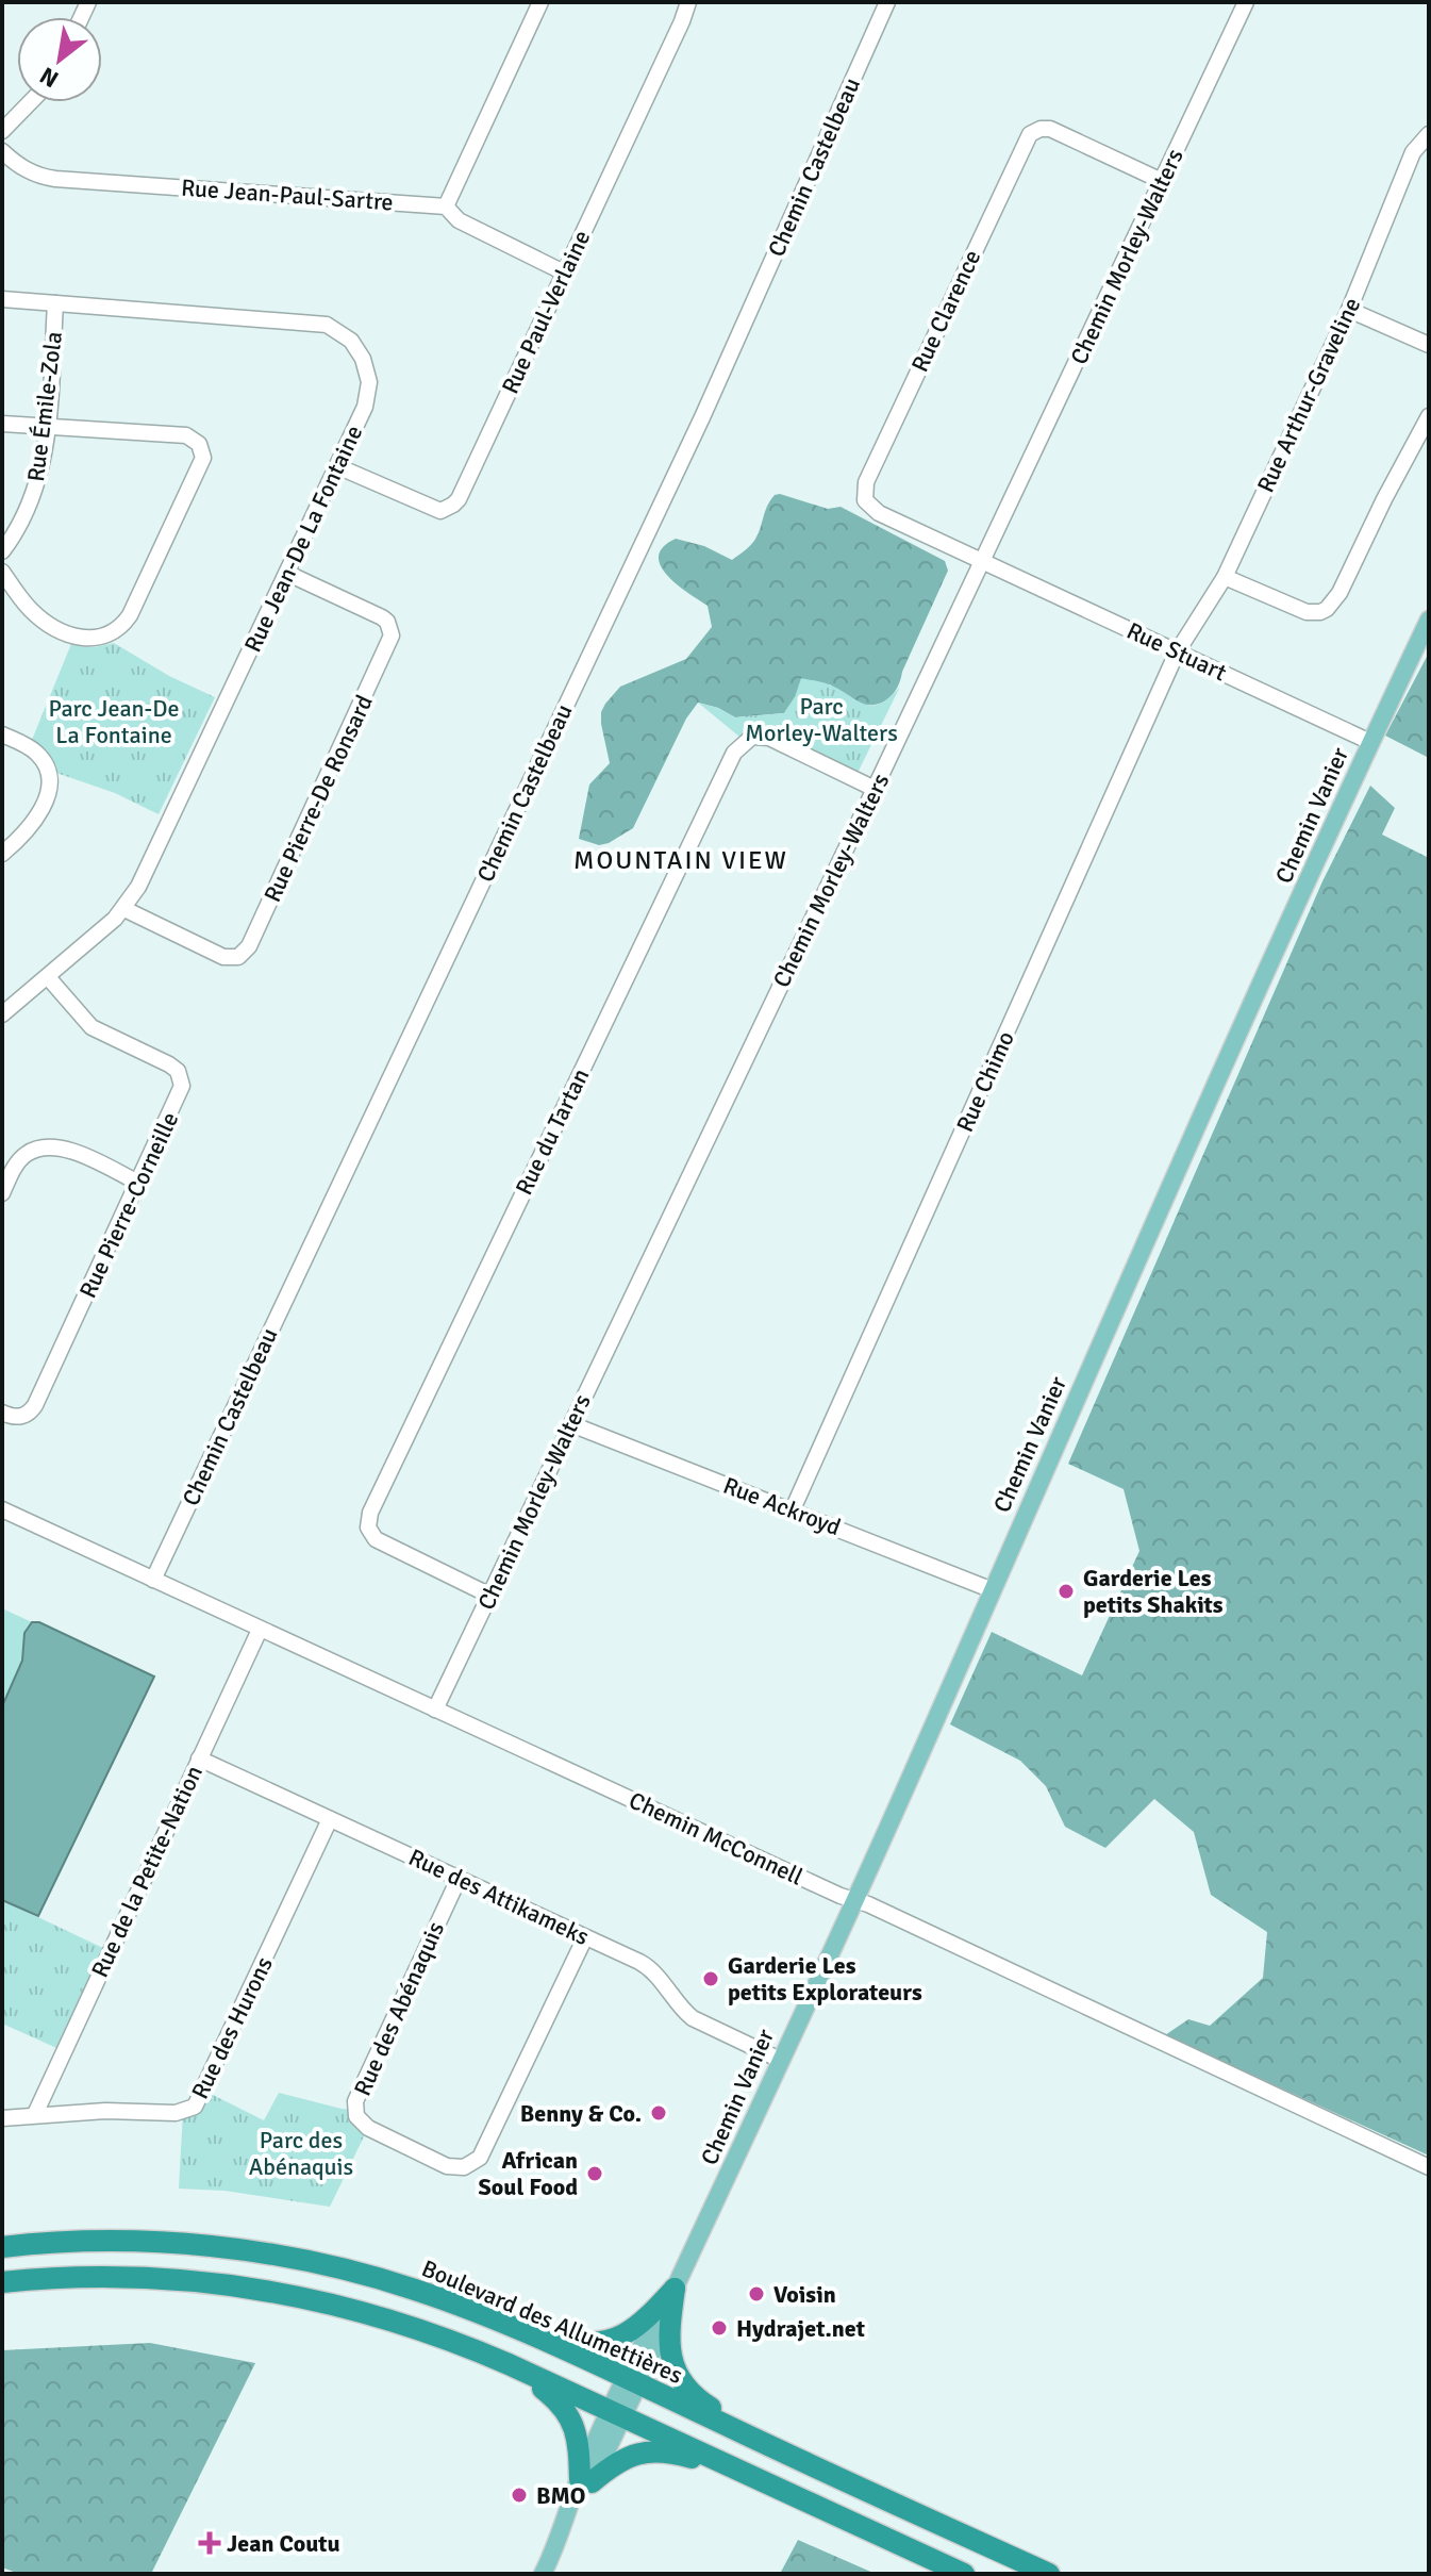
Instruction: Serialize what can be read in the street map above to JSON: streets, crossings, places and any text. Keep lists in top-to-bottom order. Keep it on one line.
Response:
{"streets":{"highway":["Boulevard des Allumettières"],"main road":["Chemin Vanier"],"street":["Chemin Castelbeau","Rue Jean-Paul-Sartre","Chemin Morley-Walters","Rue Clarence","Rue Paul-Verlaine","Rue Arthur-Graveline","Rue Émile-Zola","Rue Jean-De La Fontaine","Rue Stuart","Rue Pierre-De Ronsard","Rue Chimo","Rue du Tartan","Rue Pierre-Corneille","Rue Ackroyd","Chemin McConnell","Rue de la Petite-Nation","Rue des Attikameks","Rue des Abénaquis","Rue des Hurons"]},"crossings":[["Chemin Castelbeau","Chemin McConnell"],["Chemin Morley-Walters","Rue Clarence"],["Chemin Morley-Walters","Rue Stuart"],["Chemin Morley-Walters","Rue du Tartan"],["Chemin Morley-Walters","Rue Ackroyd"],["Chemin Morley-Walters","Chemin McConnell"],["Rue Clarence","Rue Stuart"],["Rue Paul-Verlaine","Rue Jean-De La Fontaine"],["Rue Arthur-Graveline","Rue Stuart"],["Rue Arthur-Graveline","Rue Chimo"],["Rue Émile-Zola","Rue Jean-De La Fontaine"],["Rue Jean-De La Fontaine","Rue Pierre-De Ronsard"],["Rue Jean-De La Fontaine","Rue Pierre-Corneille"],["Rue Stuart","Chemin Vanier"],["Rue Stuart","Rue Chimo"],["Chemin Vanier","Rue Ackroyd"],["Chemin Vanier","Chemin McConnell"],["Chemin Vanier","Rue des Attikameks"],["Chemin Vanier","Boulevard des Allumettières"],["Rue Chimo","Rue Ackroyd"],["Chemin McConnell","Rue de la Petite-Nation"],["Rue de la Petite-Nation","Rue des Attikameks"],["Rue de la Petite-Nation","Rue des Hurons"],["Rue des Attikameks","Rue des Abénaquis"],["Rue des Attikameks","Rue des Hurons"]],"districts":["MOUNTAIN VIEW"],"parks":["Parc Morley-Walters","Parc Jean-De La Fontaine","Parc des Abénaquis"],"places":{"other":["Garderie Les petits Shakits","Garderie Les petits Explorateurs","Benny & Co.","African Soul Food","Voisin","Hydrajet.net","BMO"],"health":["Jean Coutu"]},"north":"bottom left"}
